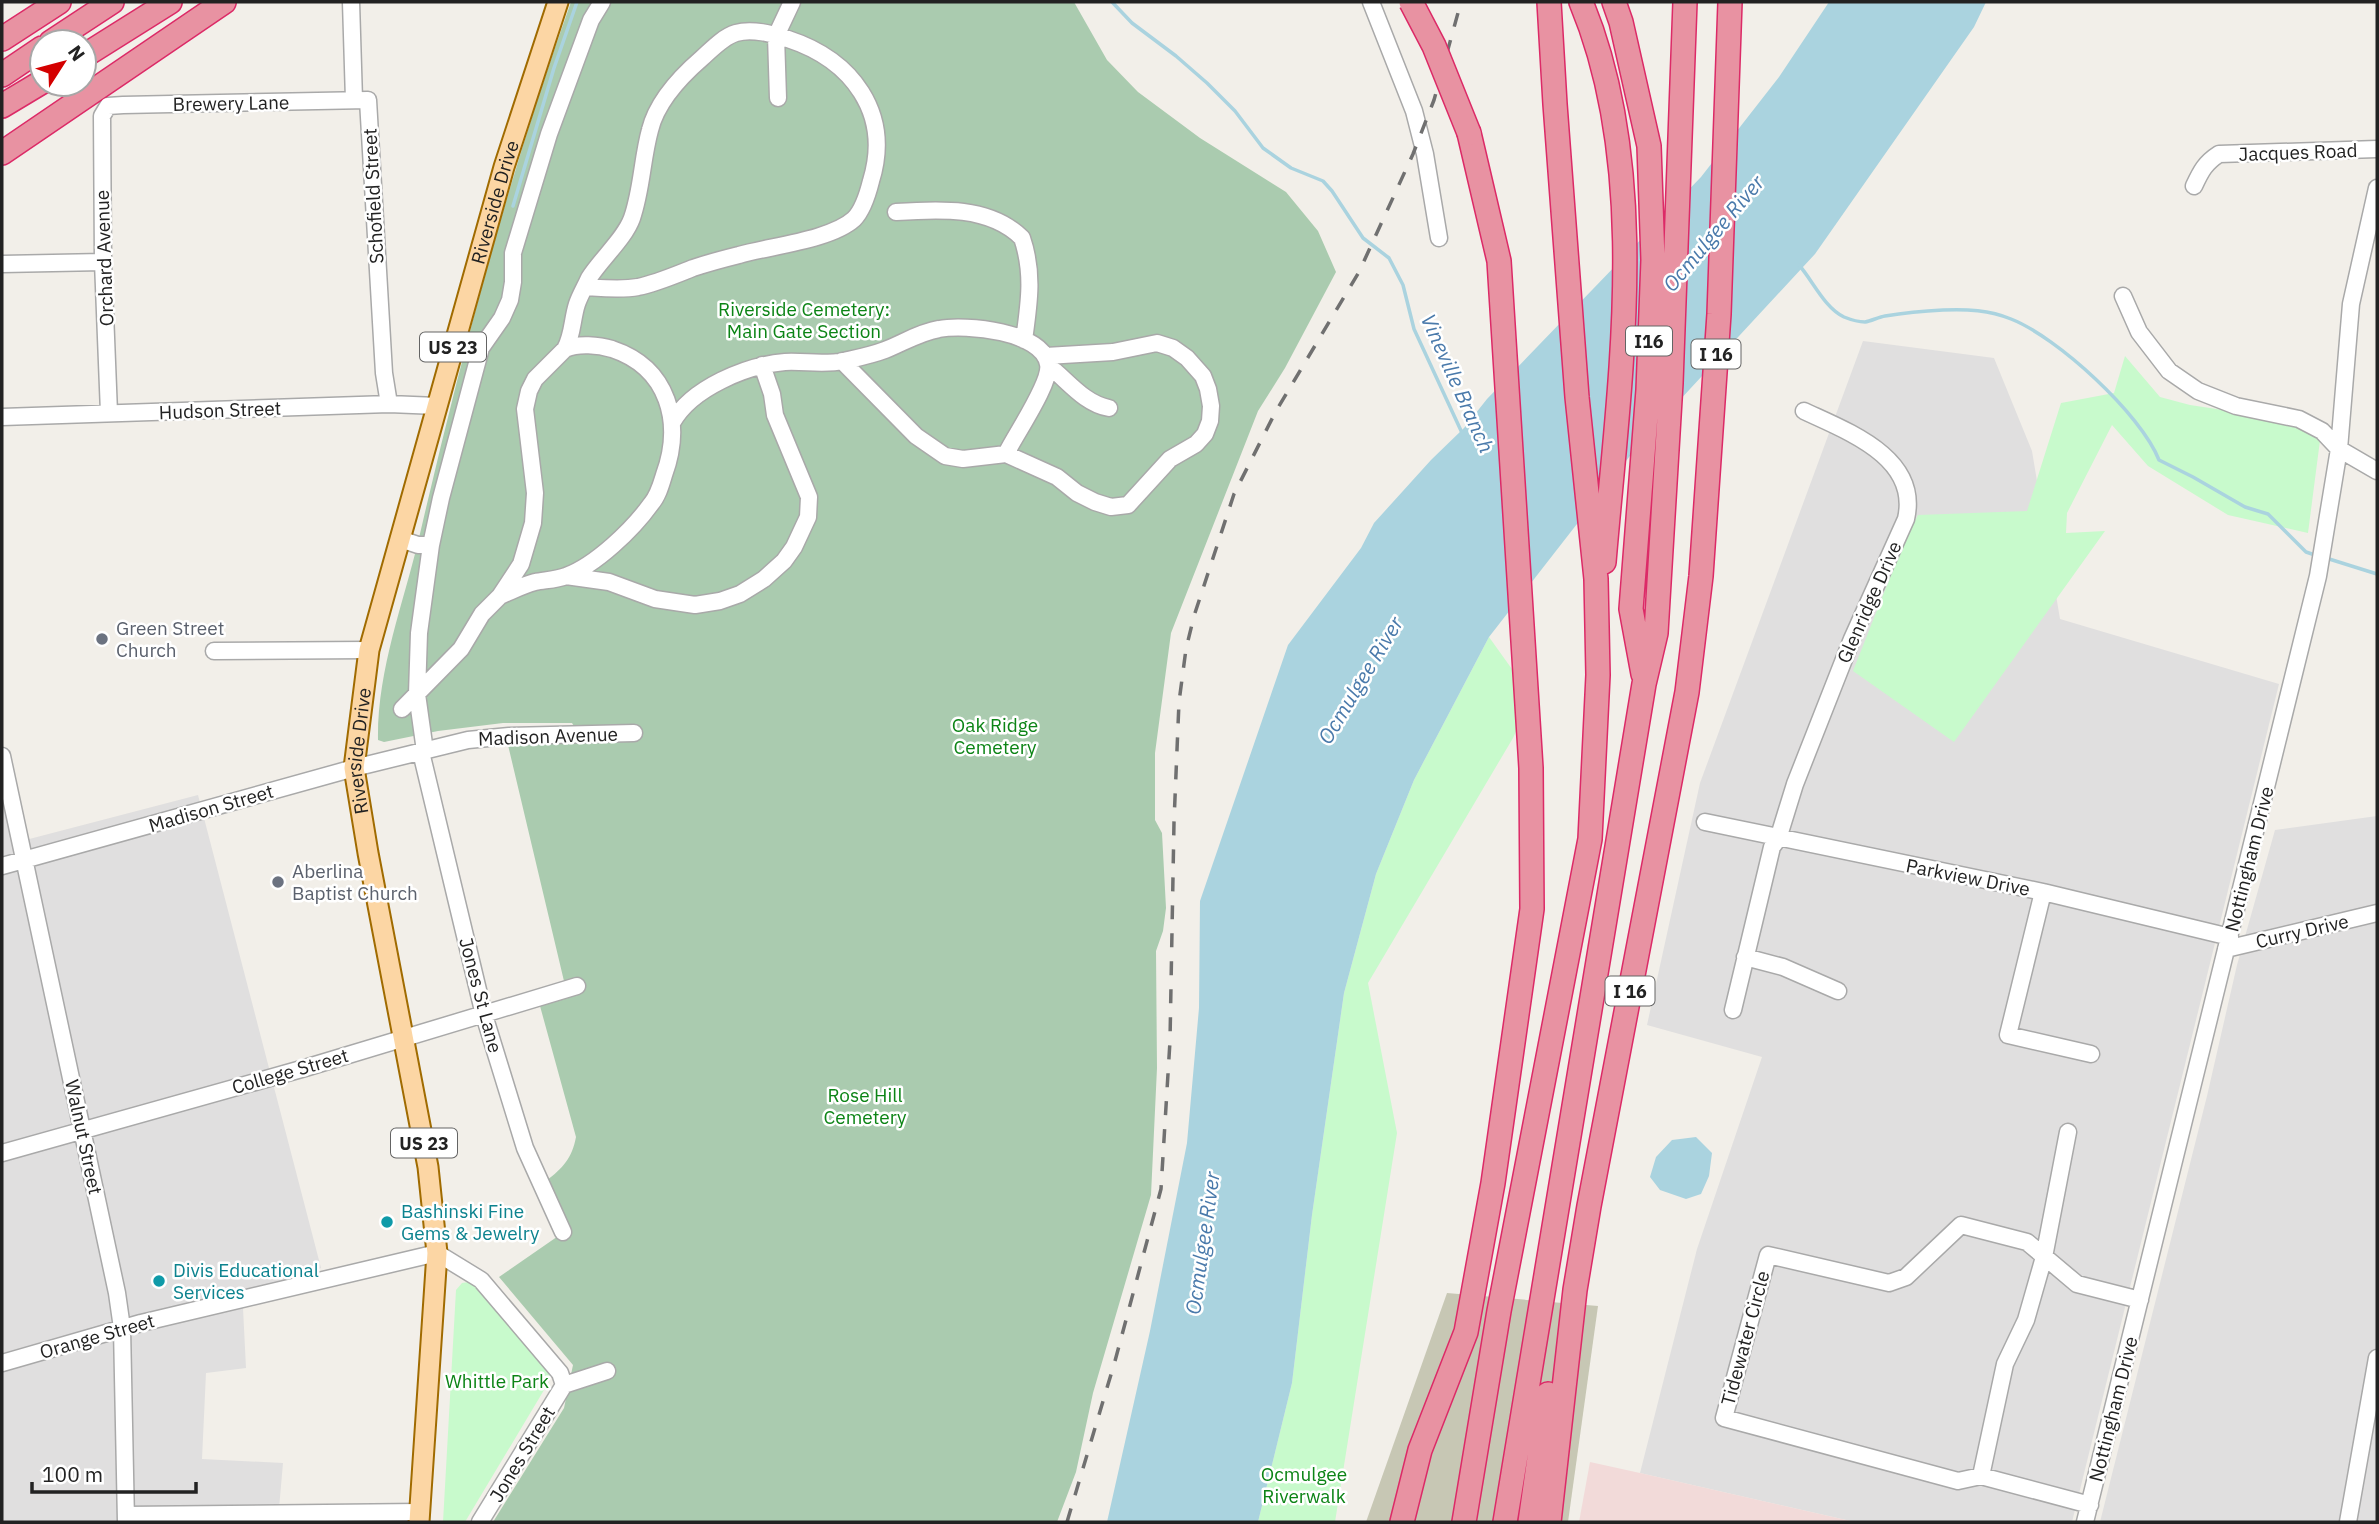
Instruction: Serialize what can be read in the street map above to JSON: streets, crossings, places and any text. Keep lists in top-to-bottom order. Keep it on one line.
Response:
{"streets":{"highway":["I16","I 16"],"main road":["Riverside Drive","US 23"],"street":["Brewery Lane","Jacques Road","Schofield Street","Orchard Avenue","Hudson Street","Glenridge Drive","Madison Avenue","Madison Street","Nottingham Drive","Parkview Drive","Curry Drive","Jones St Lane","College Street","Walnut Street","Orange Street","Tidewater Circle","Jones Street"]},"crossings":[["Brewery Lane","Schofield Street"],["Brewery Lane","Orchard Avenue"],["Schofield Street","Hudson Street"],["Riverside Drive","Hudson Street"],["Riverside Drive","Madison Street"],["Riverside Drive","College Street"],["Riverside Drive","Orange Street"],["Riverside Drive","Jones Street"],["Orchard Avenue","Hudson Street"],["Glenridge Drive","Parkview Drive"],["Madison Avenue","Madison Street"],["Madison Avenue","Jones St Lane"],["Madison Street","Jones St Lane"],["Madison Street","Walnut Street"],["Nottingham Drive","Parkview Drive"],["Nottingham Drive","Curry Drive"],["Nottingham Drive","Tidewater Circle"],["Parkview Drive","Curry Drive"],["Jones St Lane","College Street"],["College Street","Walnut Street"],["Walnut Street","Orange Street"],["Orange Street","Jones Street"]],"water":["Ocmulgee River","Vineville Branch"],"parks":["Riverside Cemetery: Main Gate Section","Oak Ridge Cemetery","Rose Hill Cemetery","Whittle Park","Ocmulgee Riverwalk"],"places":["Green Street Church","Aberlina Baptist Church","Bashinski Fine Gems & Jewelry","Divis Educational Services"],"scale_bar":"100 m","north":"top right"}
